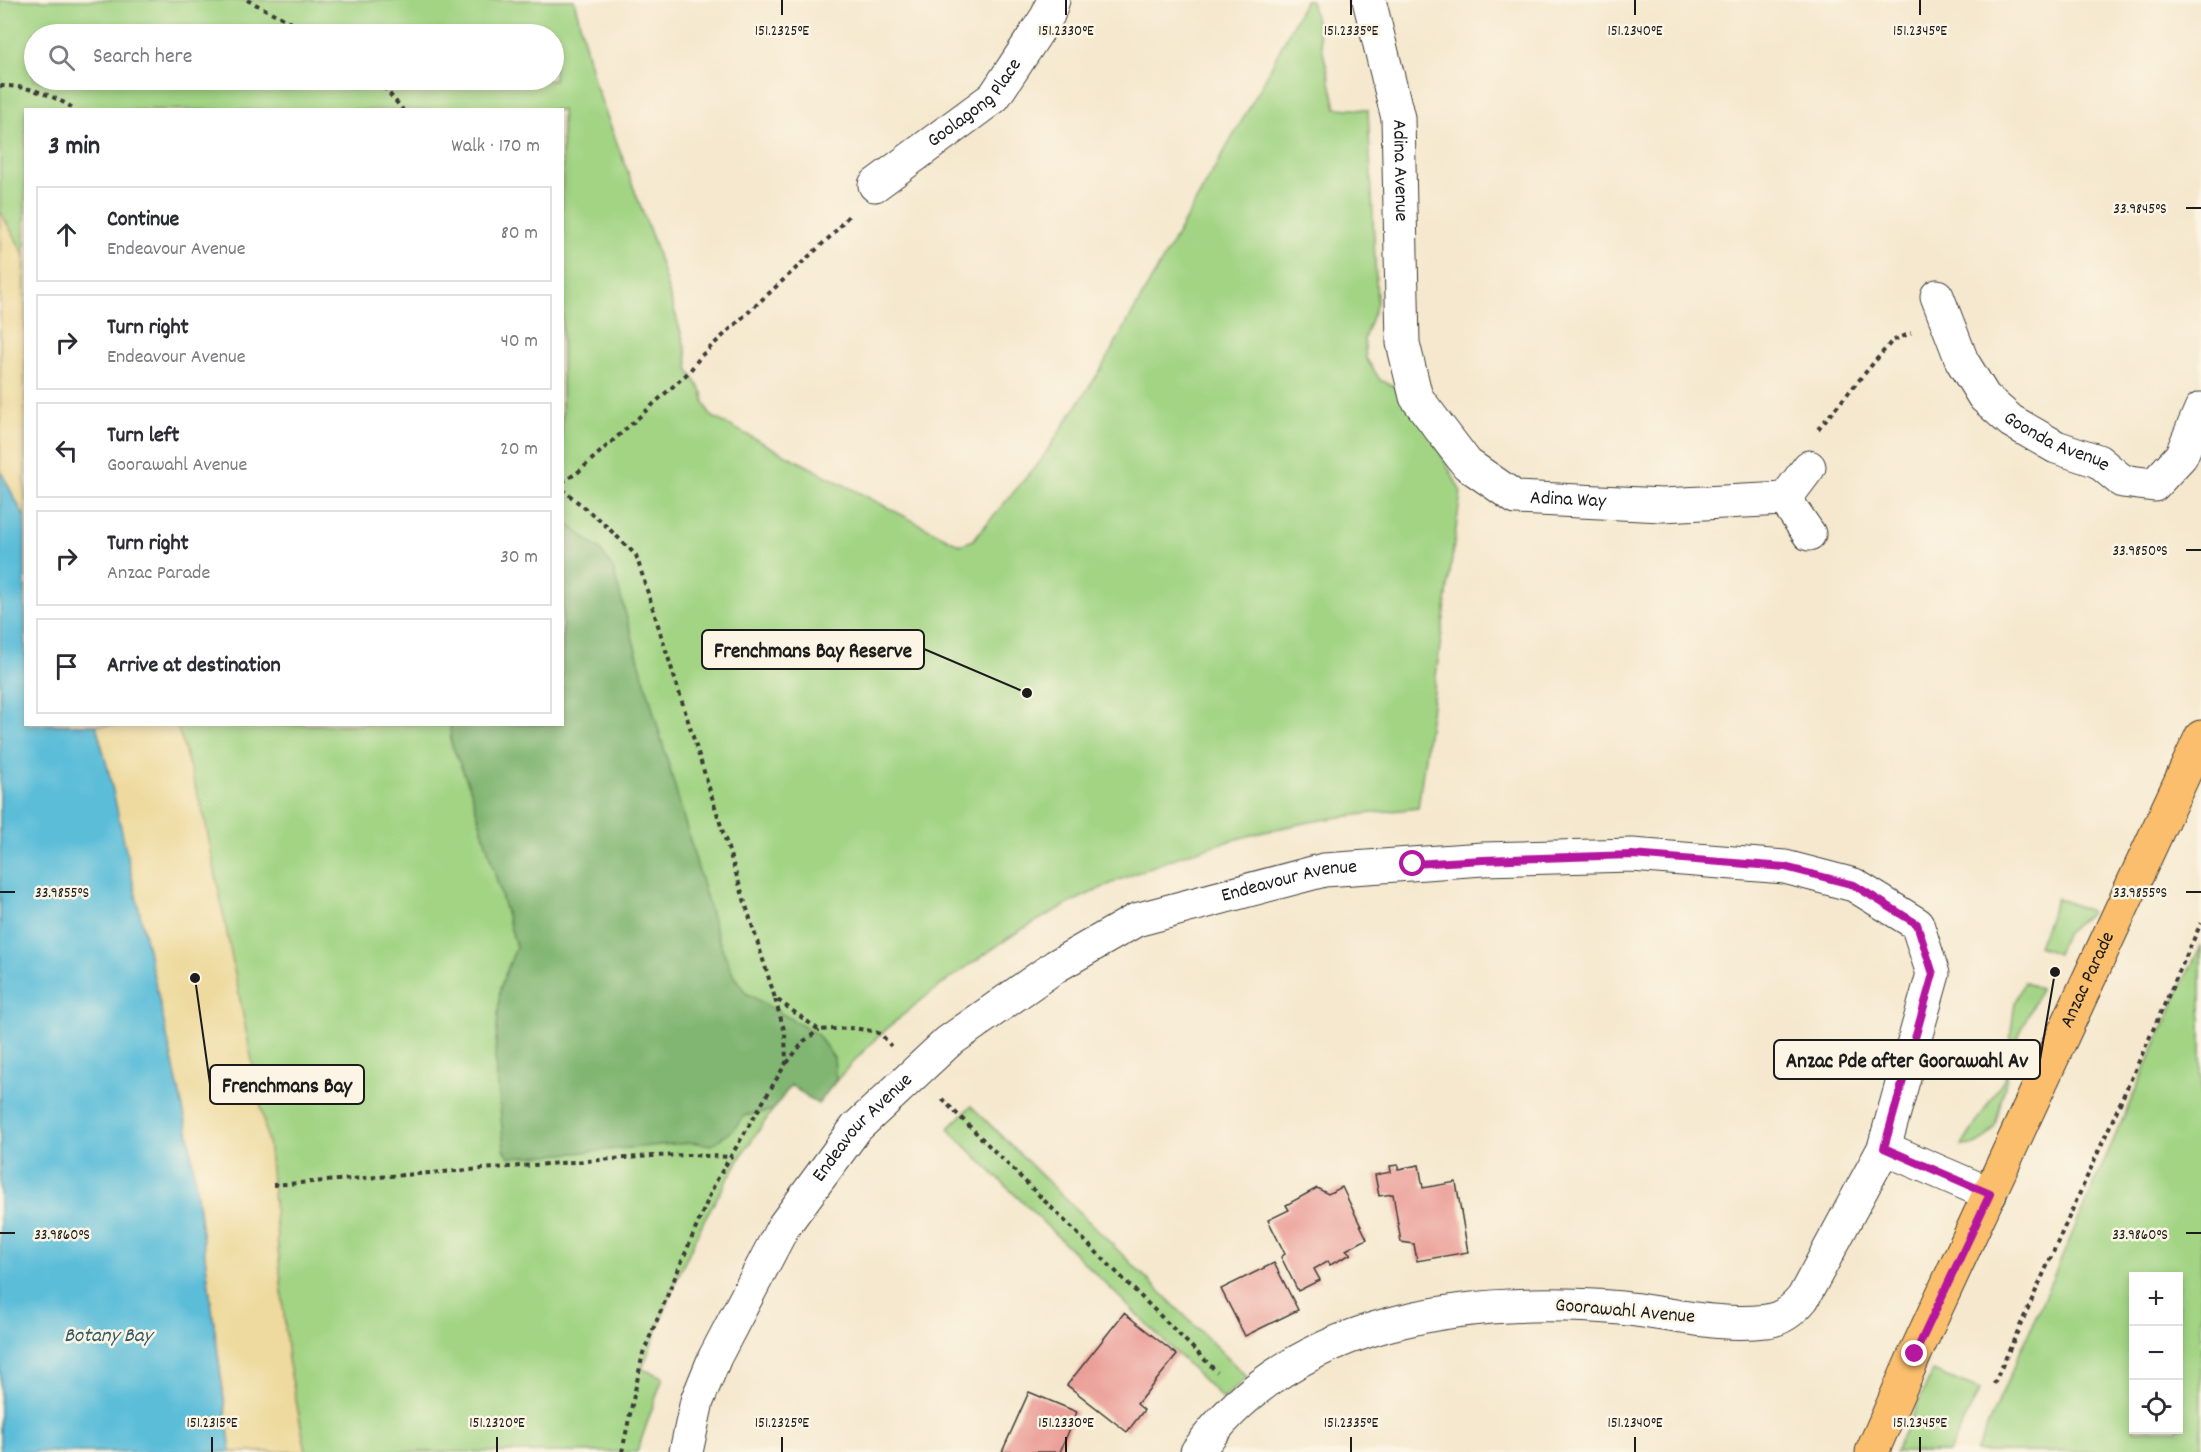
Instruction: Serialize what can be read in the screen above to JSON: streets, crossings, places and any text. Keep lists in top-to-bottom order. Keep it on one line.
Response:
{"streets":{"main road":["Anzac Parade"],"street":["Goolagong Place","Adina Avenue","Goonda Avenue","Adina Way","Endeavour Avenue","Goorawahl Avenue"]},"crossings":[["Adina Avenue","Adina Way"],["Endeavour Avenue","Goorawahl Avenue"]],"water":["Botany Bay"],"places":["Frenchmans Bay Reserve","Anzac Pde after Goorawahl Av","Frenchmans Bay"],"page":{"search":"Search here","heading":["3 min","Walk · 170 m"],"list":[["Continue","Endeavour Avenue","80 m"],["Turn right","Endeavour Avenue","40 m"],["Turn left","Goorawahl Avenue","20 m"],["Turn right","Anzac Parade","30 m"],"Arrive at destination"],"map_buttons":["+","−"]},"coordinates":["151.2325°E","151.2330°E","151.2335°E","151.2340°E","151.2345°E","33.9845°S","33.9850°S","33.9855°S","33.9860°S","151.2315°E","151.2320°E"]}
